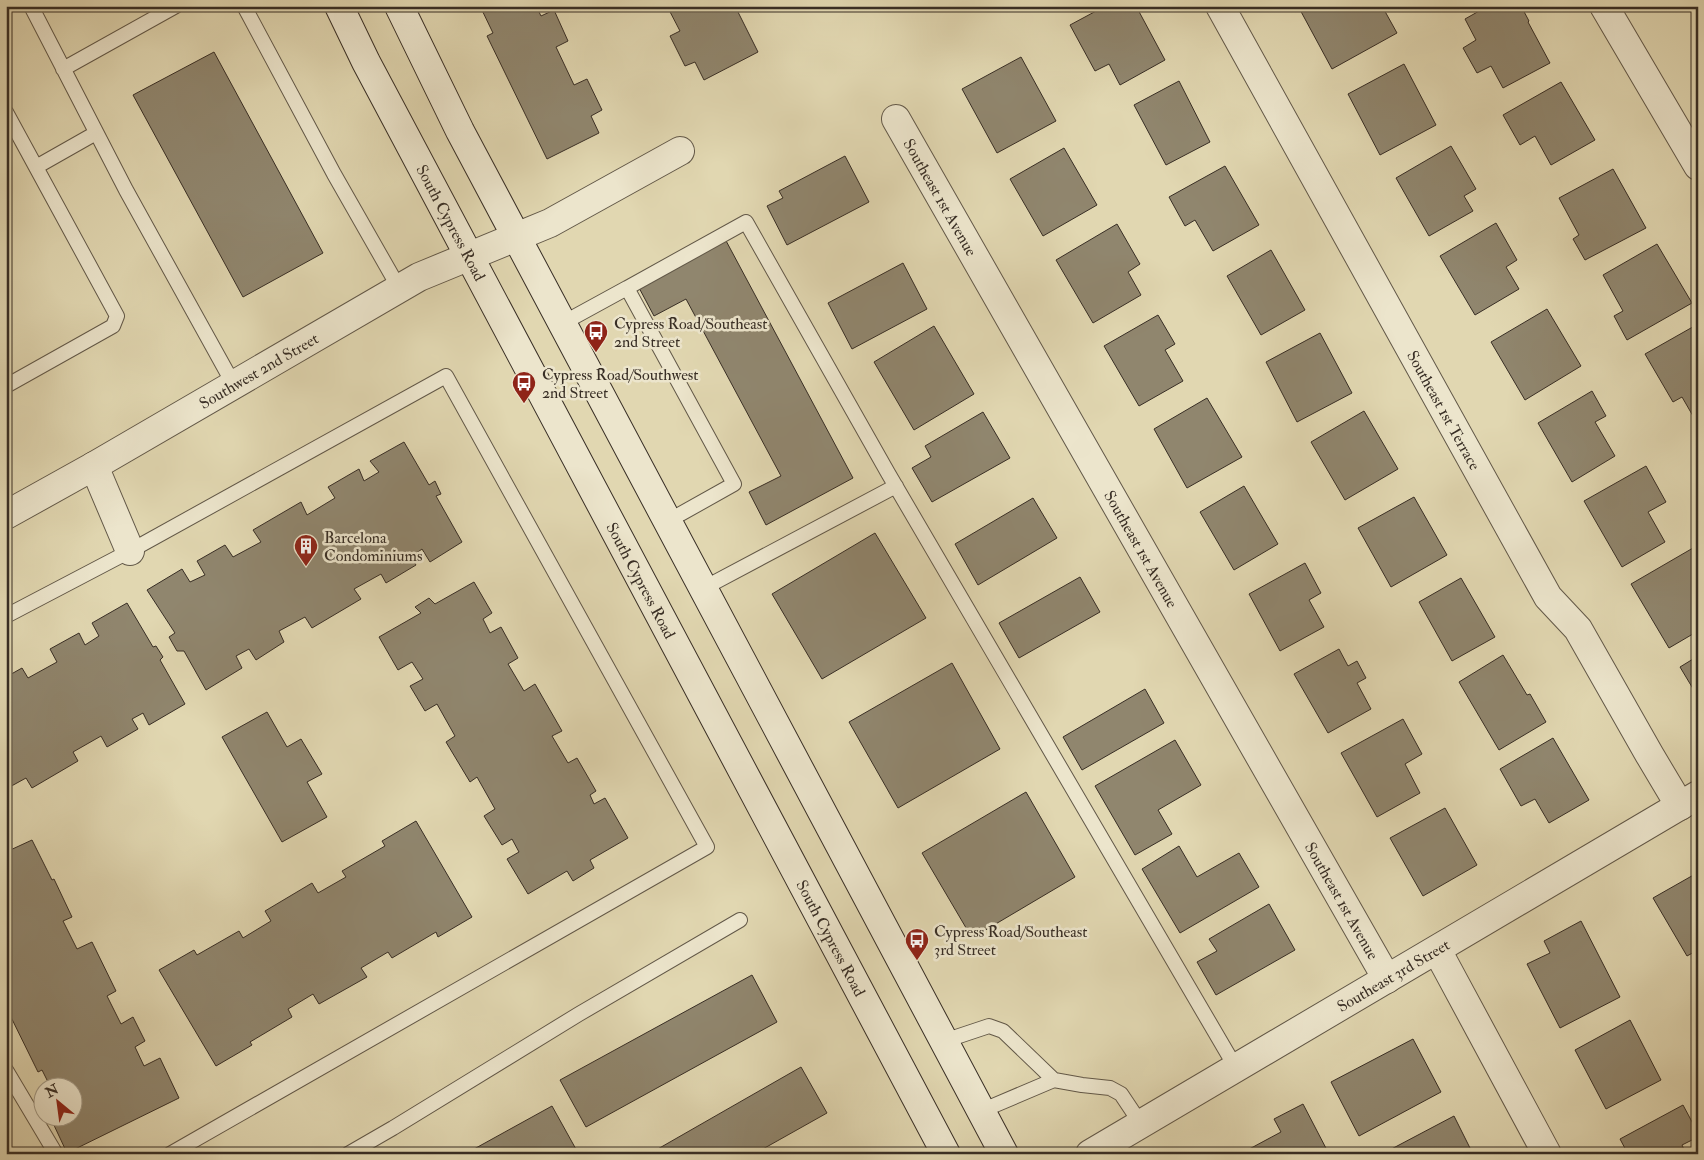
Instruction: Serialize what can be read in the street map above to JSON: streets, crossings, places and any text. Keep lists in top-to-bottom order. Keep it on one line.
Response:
{"streets":{"street":["Southeast 1st Avenue","South Cypress Road","Southwest 2nd Street","Southeast 1st Terrace","Southeast 3rd Street"]},"crossings":[["Southeast 1st Avenue","Southeast 3rd Street"],["South Cypress Road","Southwest 2nd Street"],["Southeast 1st Terrace","Southeast 3rd Street"]],"places":{"bus stop":["Cypress Road/Southeast 2nd Street","Cypress Road/Southwest 2nd Street","Cypress Road/Southeast 3rd Street"],"building":["Barcelona Condominiums"]},"north":"top left"}
